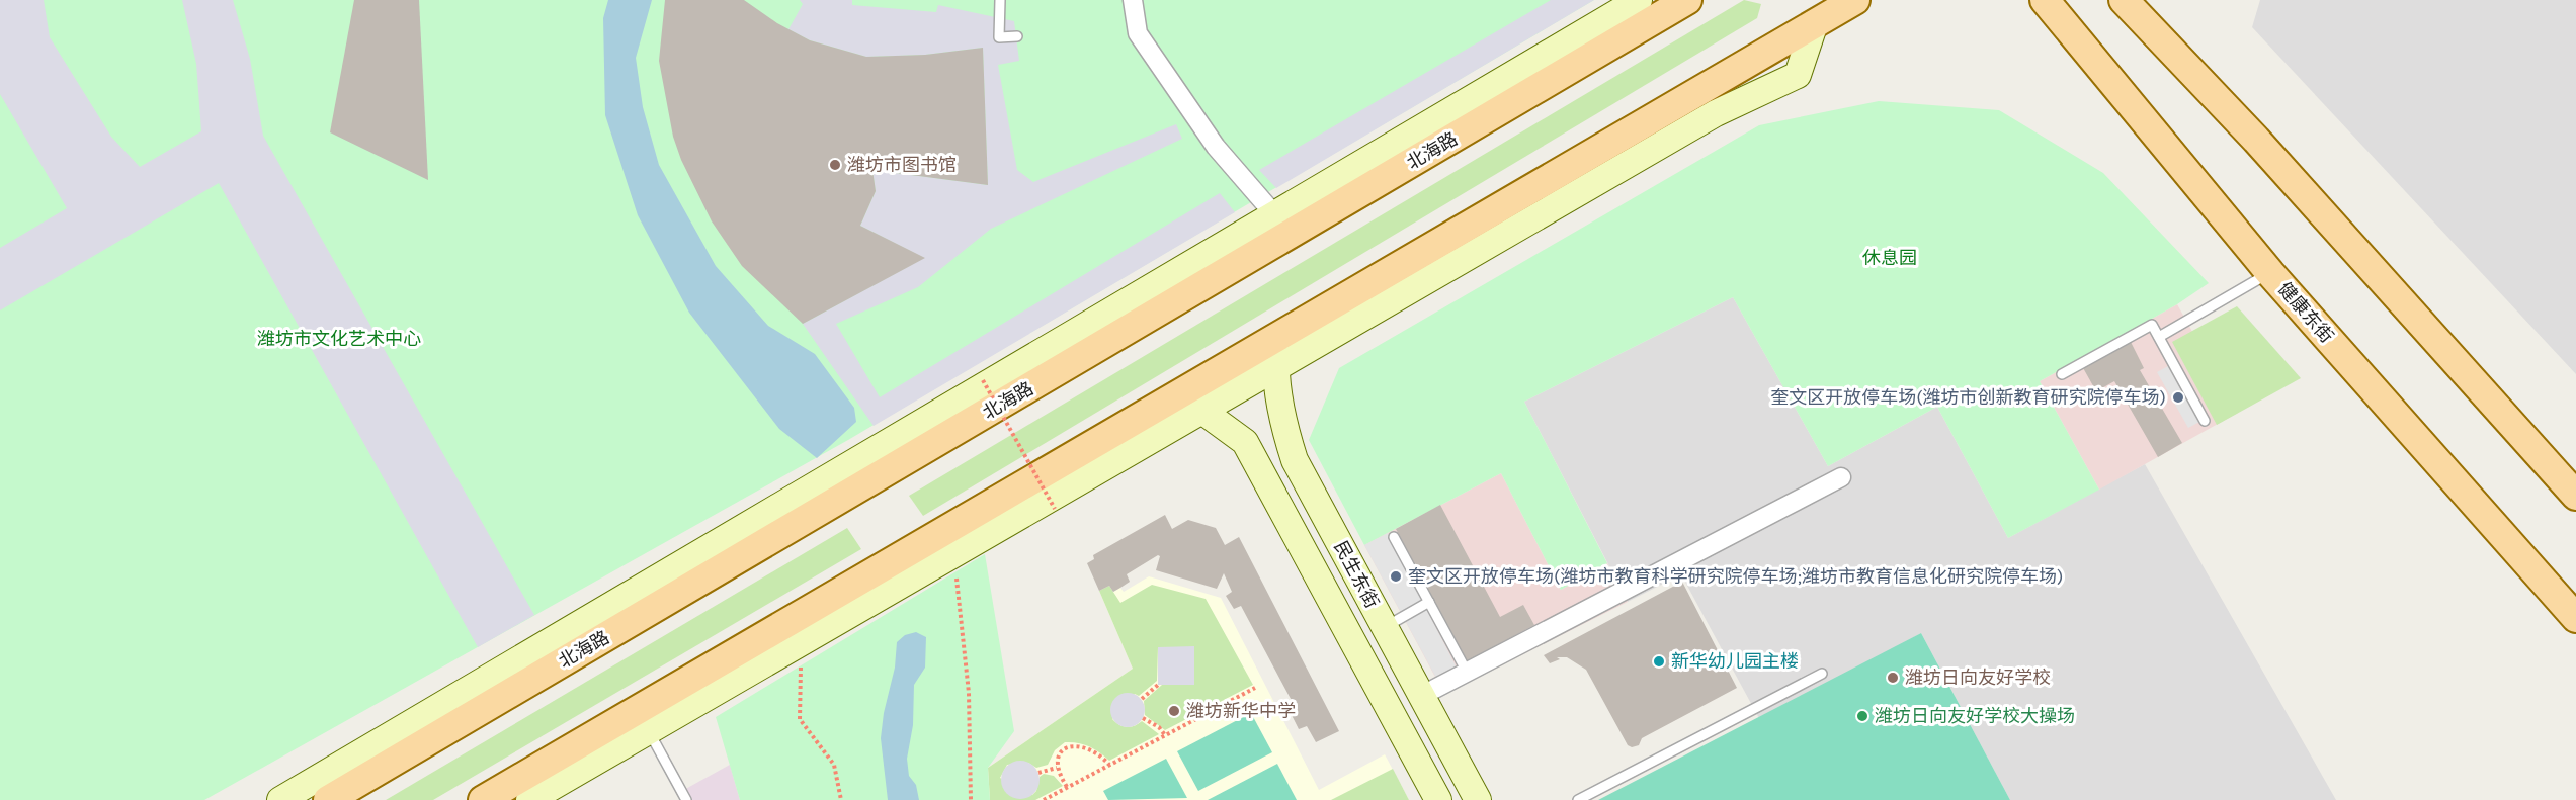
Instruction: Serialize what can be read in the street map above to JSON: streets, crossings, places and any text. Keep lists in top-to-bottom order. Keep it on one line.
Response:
{"streets":{"main road":["北海路","健康东街"],"street":["民生东街"]},"parks":["休息园","潍坊市文化艺术中心"],"places":["潍坊市图书馆","奎文区开放停车场(潍坊市创新教育研究院停车场)","奎文区开放停车场(潍坊市教育科学研究院停车场;潍坊市教育信息化研究院停车场)","新华幼儿园主楼","潍坊日向友好学校","潍坊新华中学","潍坊日向友好学校大操场"]}
